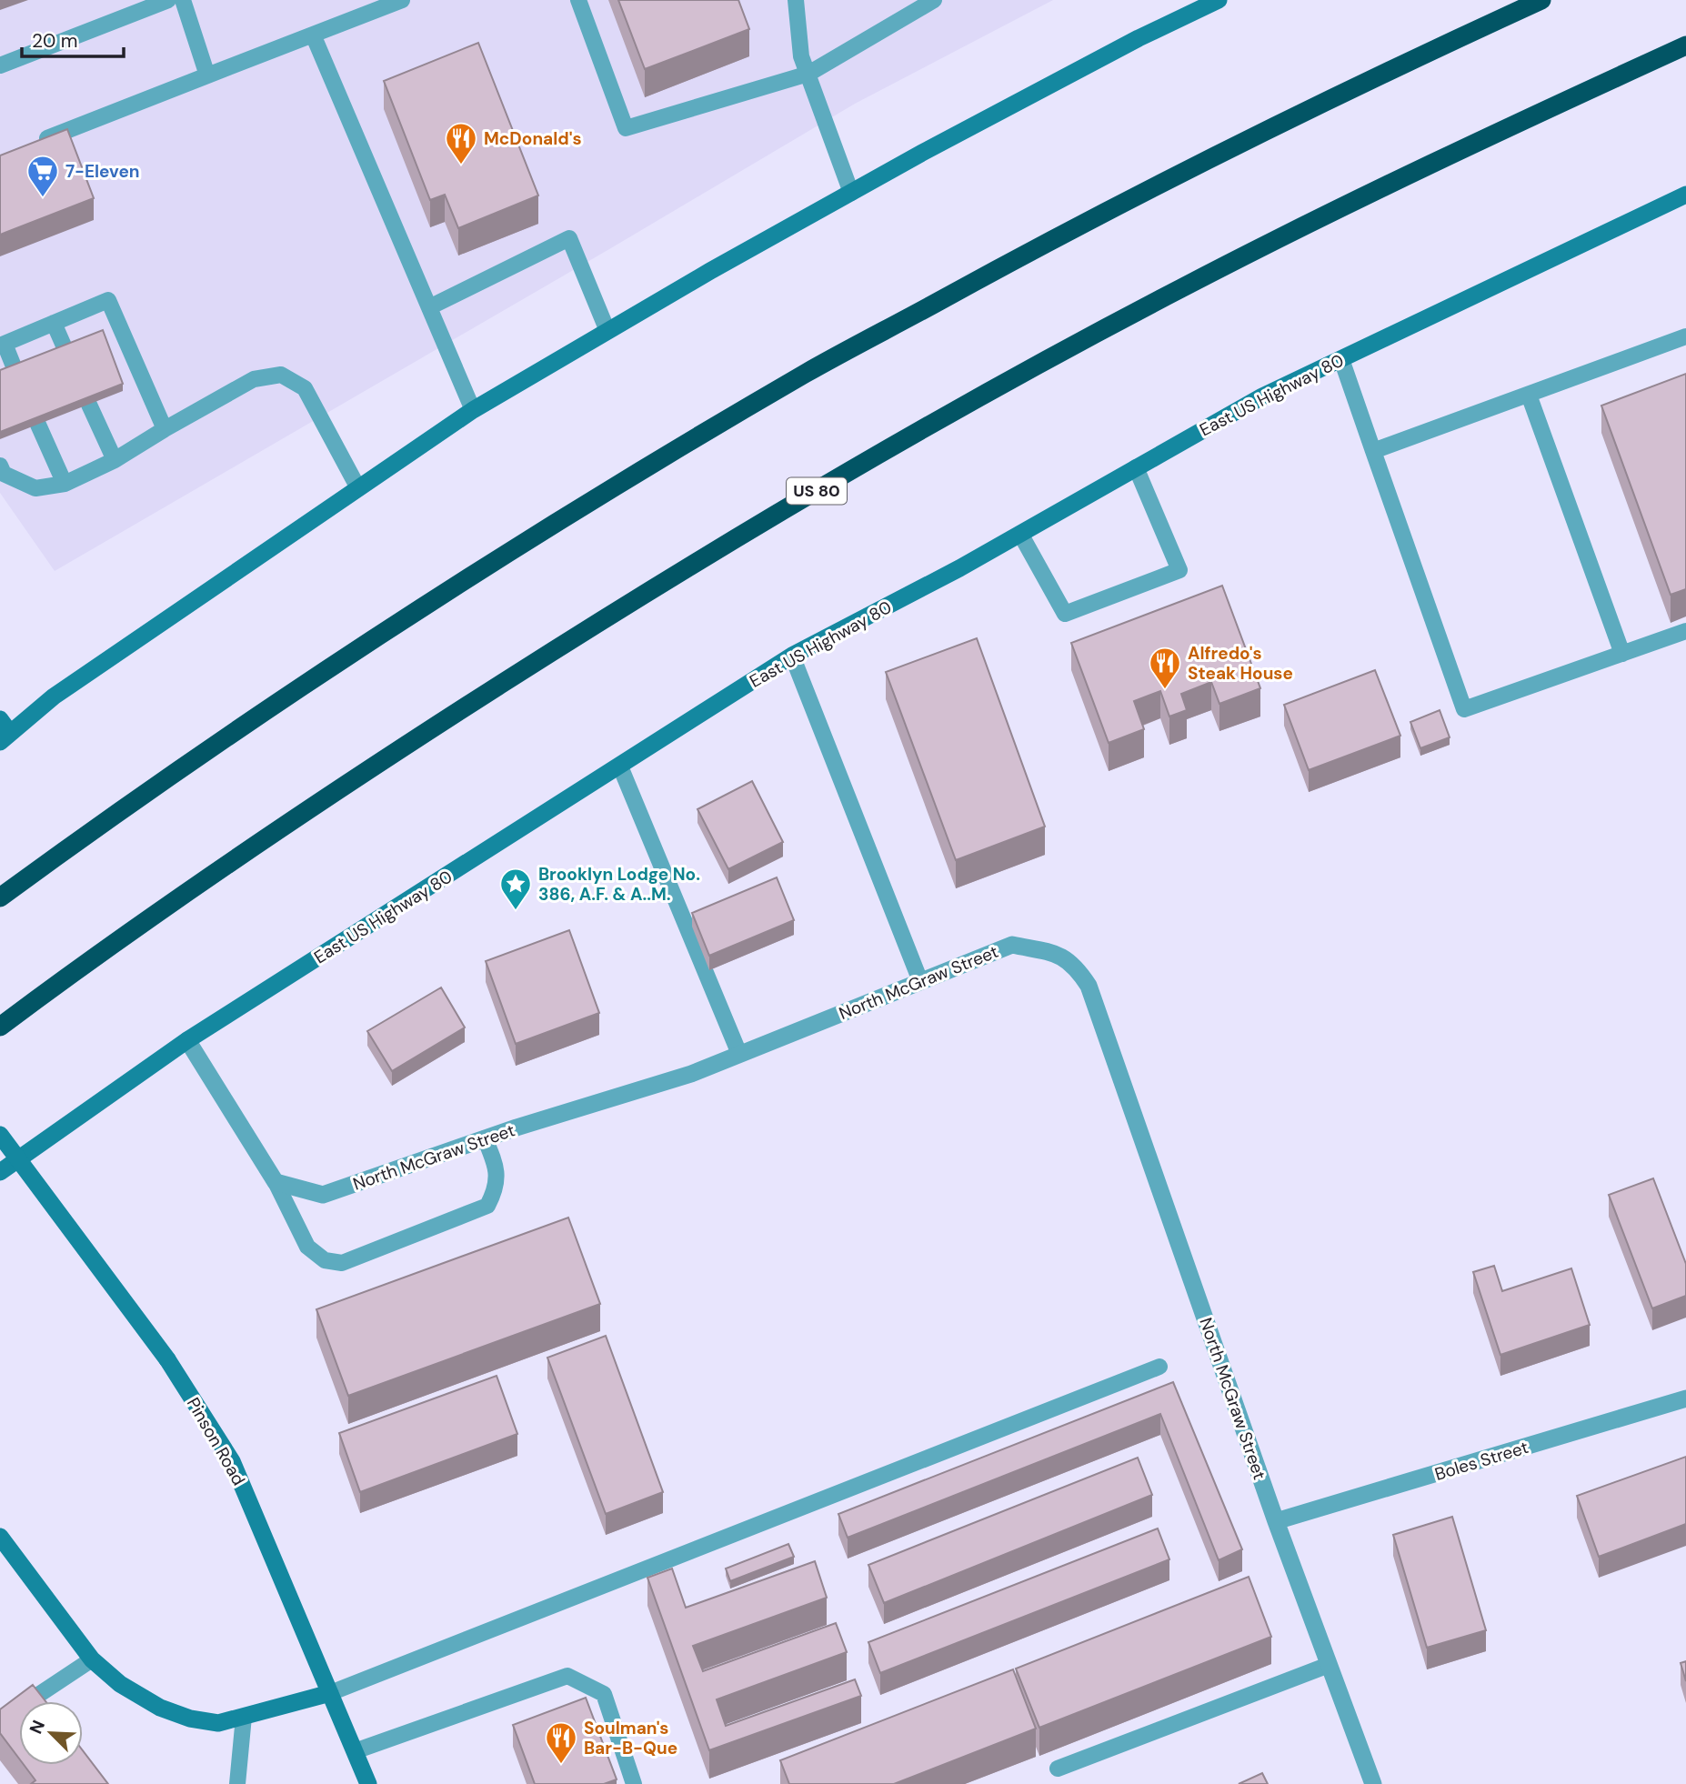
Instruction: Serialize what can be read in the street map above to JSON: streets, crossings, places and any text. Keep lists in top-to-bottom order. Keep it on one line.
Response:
{"streets":{"highway":["US 80"],"main road":["East US Highway 80","Pinson Road"],"street":["North McGraw Street","Boles Street"]},"crossings":[["North McGraw Street","Boles Street"]],"places":{"restaurant":["McDonald's","Alfredo's Steak House","Soulman's Bar-B-Que"],"supermarket":["7-Eleven"],"place":["Brooklyn Lodge No. 386, A.F. & A..M."]},"scale_bar":"20 m","north":"top left"}
